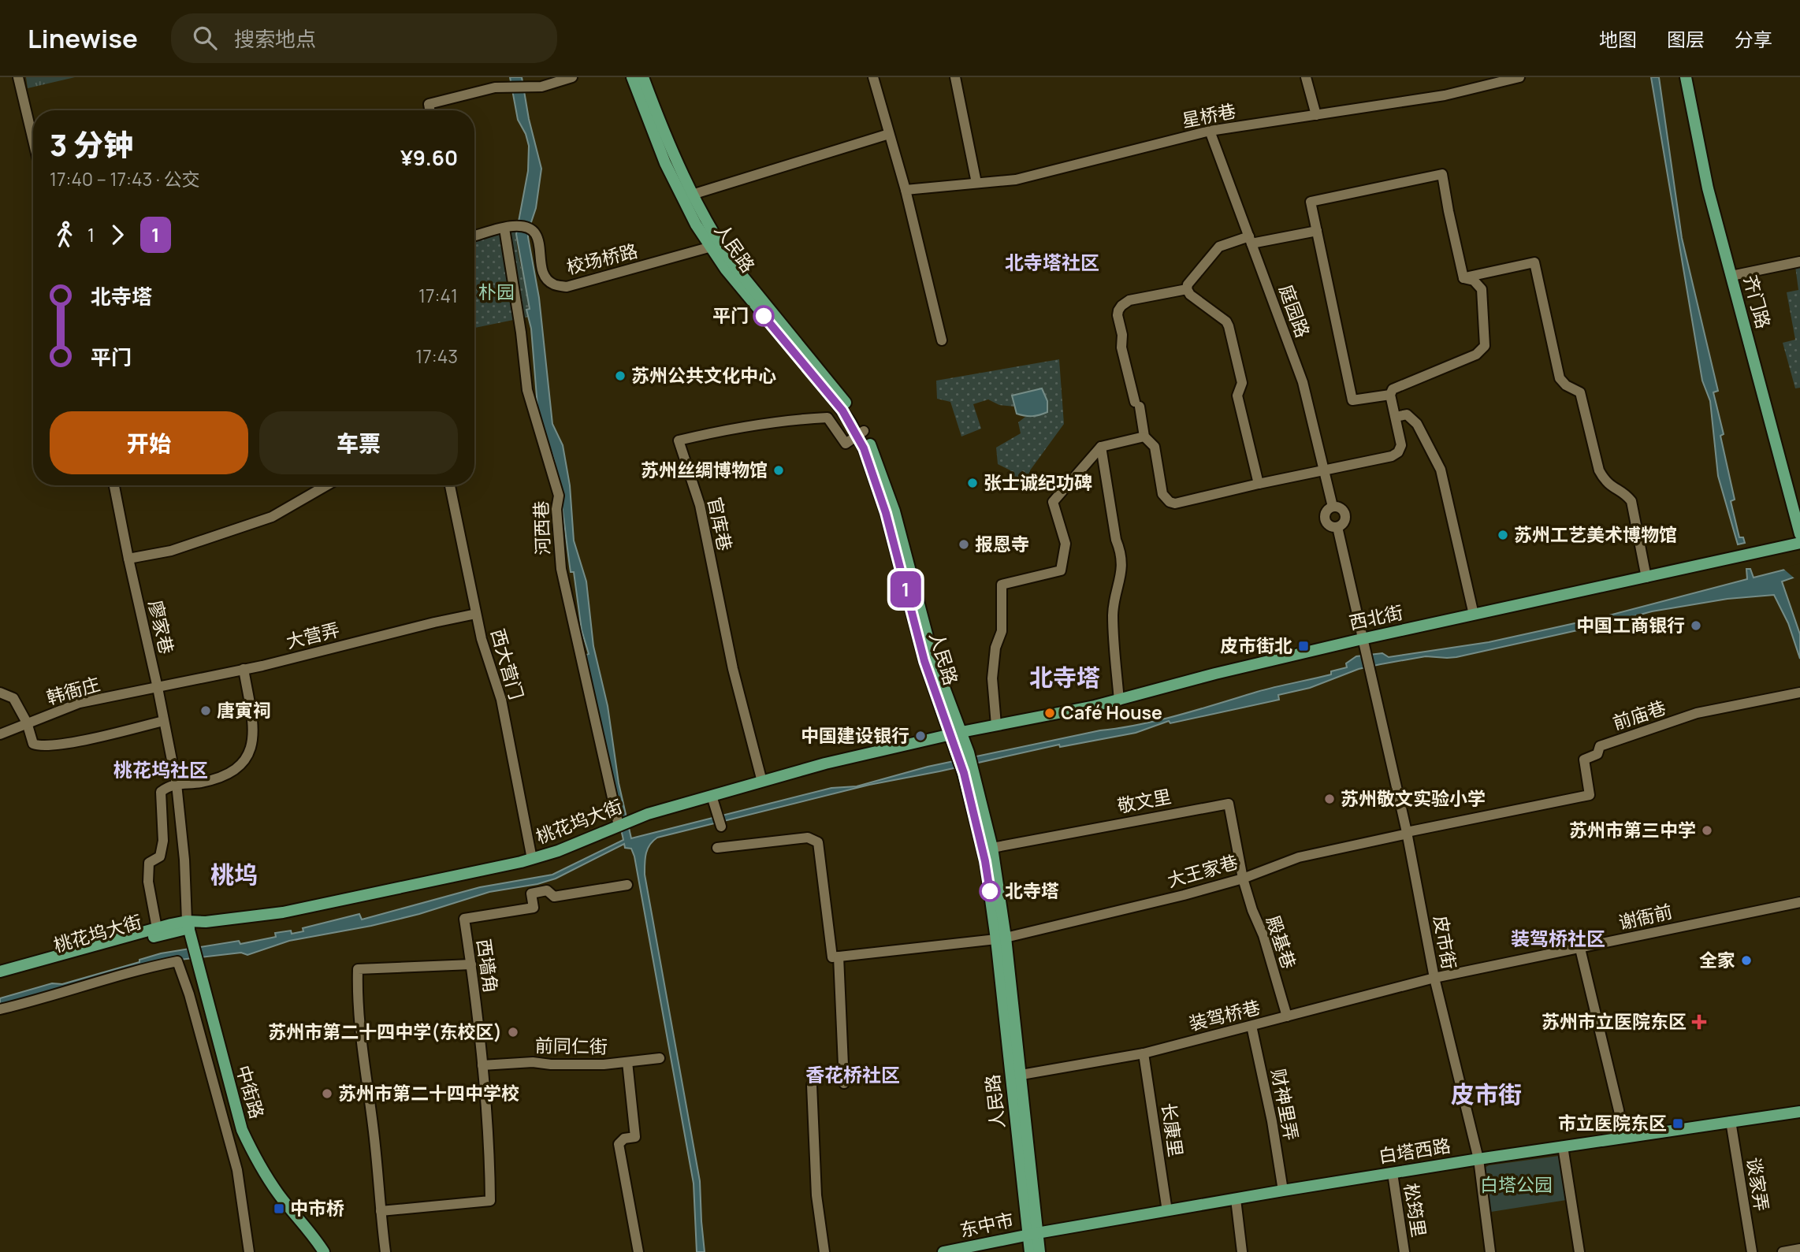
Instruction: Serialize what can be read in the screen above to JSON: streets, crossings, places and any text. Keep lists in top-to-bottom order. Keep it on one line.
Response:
{"streets":{"main road":["人民路","齐门路","西北街","桃花坞大街","中街路","白塔西路","东中市"],"street":["星桥巷","校场桥路","庭园路","官库巷","河西巷","廖家巷","大营弄","西大营门","韩衙庄","前庙巷","敬文里","大王家巷","谢衙前","殿基巷","皮市街","西墙角","装驾桥巷","前同仁街","财神里弄","长康里","谈家弄","松筠里"]},"crossings":[["星桥巷","庭园路"],["人民路","校场桥路"],["人民路","官库巷"],["人民路","西北街"],["人民路","敬文里"],["人民路","桃花坞大街"],["人民路","大王家巷"],["人民路","装驾桥巷"],["人民路","白塔西路"],["人民路","东中市"],["校场桥路","河西巷"],["官库巷","桃花坞大街"],["河西巷","桃花坞大街"],["西北街","桃花坞大街"],["西北街","皮市街"],["廖家巷","大营弄"],["廖家巷","韩衙庄"],["廖家巷","桃花坞大街"],["廖家巷","中街路"],["大营弄","西大营门"],["大营弄","韩衙庄"],["西大营门","桃花坞大街"],["前庙巷","大王家巷"],["前庙巷","皮市街"],["敬文里","大王家巷"],["敬文里","殿基巷"],["桃花坞大街","中街路"],["大王家巷","殿基巷"],["大王家巷","皮市街"],["谢衙前","皮市街"],["谢衙前","装驾桥巷"],["殿基巷","装驾桥巷"],["皮市街","装驾桥巷"],["皮市街","白塔西路"],["西墙角","前同仁街"],["装驾桥巷","财神里弄"],["装驾桥巷","长康里"],["财神里弄","白塔西路"],["长康里","白塔西路"],["白塔西路","谈家弄"],["白塔西路","松筠里"],["白塔西路","东中市"]],"districts":["北寺塔社区","北寺塔","桃花坞社区","桃坞","装驾桥社区","香花桥社区","皮市街"],"parks":["朴园","白塔公园"],"places":{"other":["平门","苏州公共文化中心","苏州丝绸博物馆","张士诚纪功碑","苏州工艺美术博物馆","报恩寺","中国工商银行","唐寅祠","Café House","中国建设银行","苏州敬文实验小学","苏州市第三中学","北寺塔","全家","苏州市第二十四中学(东校区)","苏州市第二十四中学校"],"transit":["皮市街北","市立医院东区","中市桥"],"health":["苏州市立医院东区"]},"lines":["bus line 1"],"page":{"header":"Linewise","search":"搜索地点","nav":["地图","图层","分享"],"on_map":"1","heading":["3 分钟","17:40 – 17:43 · 公交","¥9.60"],"legs":["1","1"],"list":[{"name":"北寺塔","value":"17:41"},{"name":"平门","value":"17:43"}],"buttons":["开始","车票"]}}
